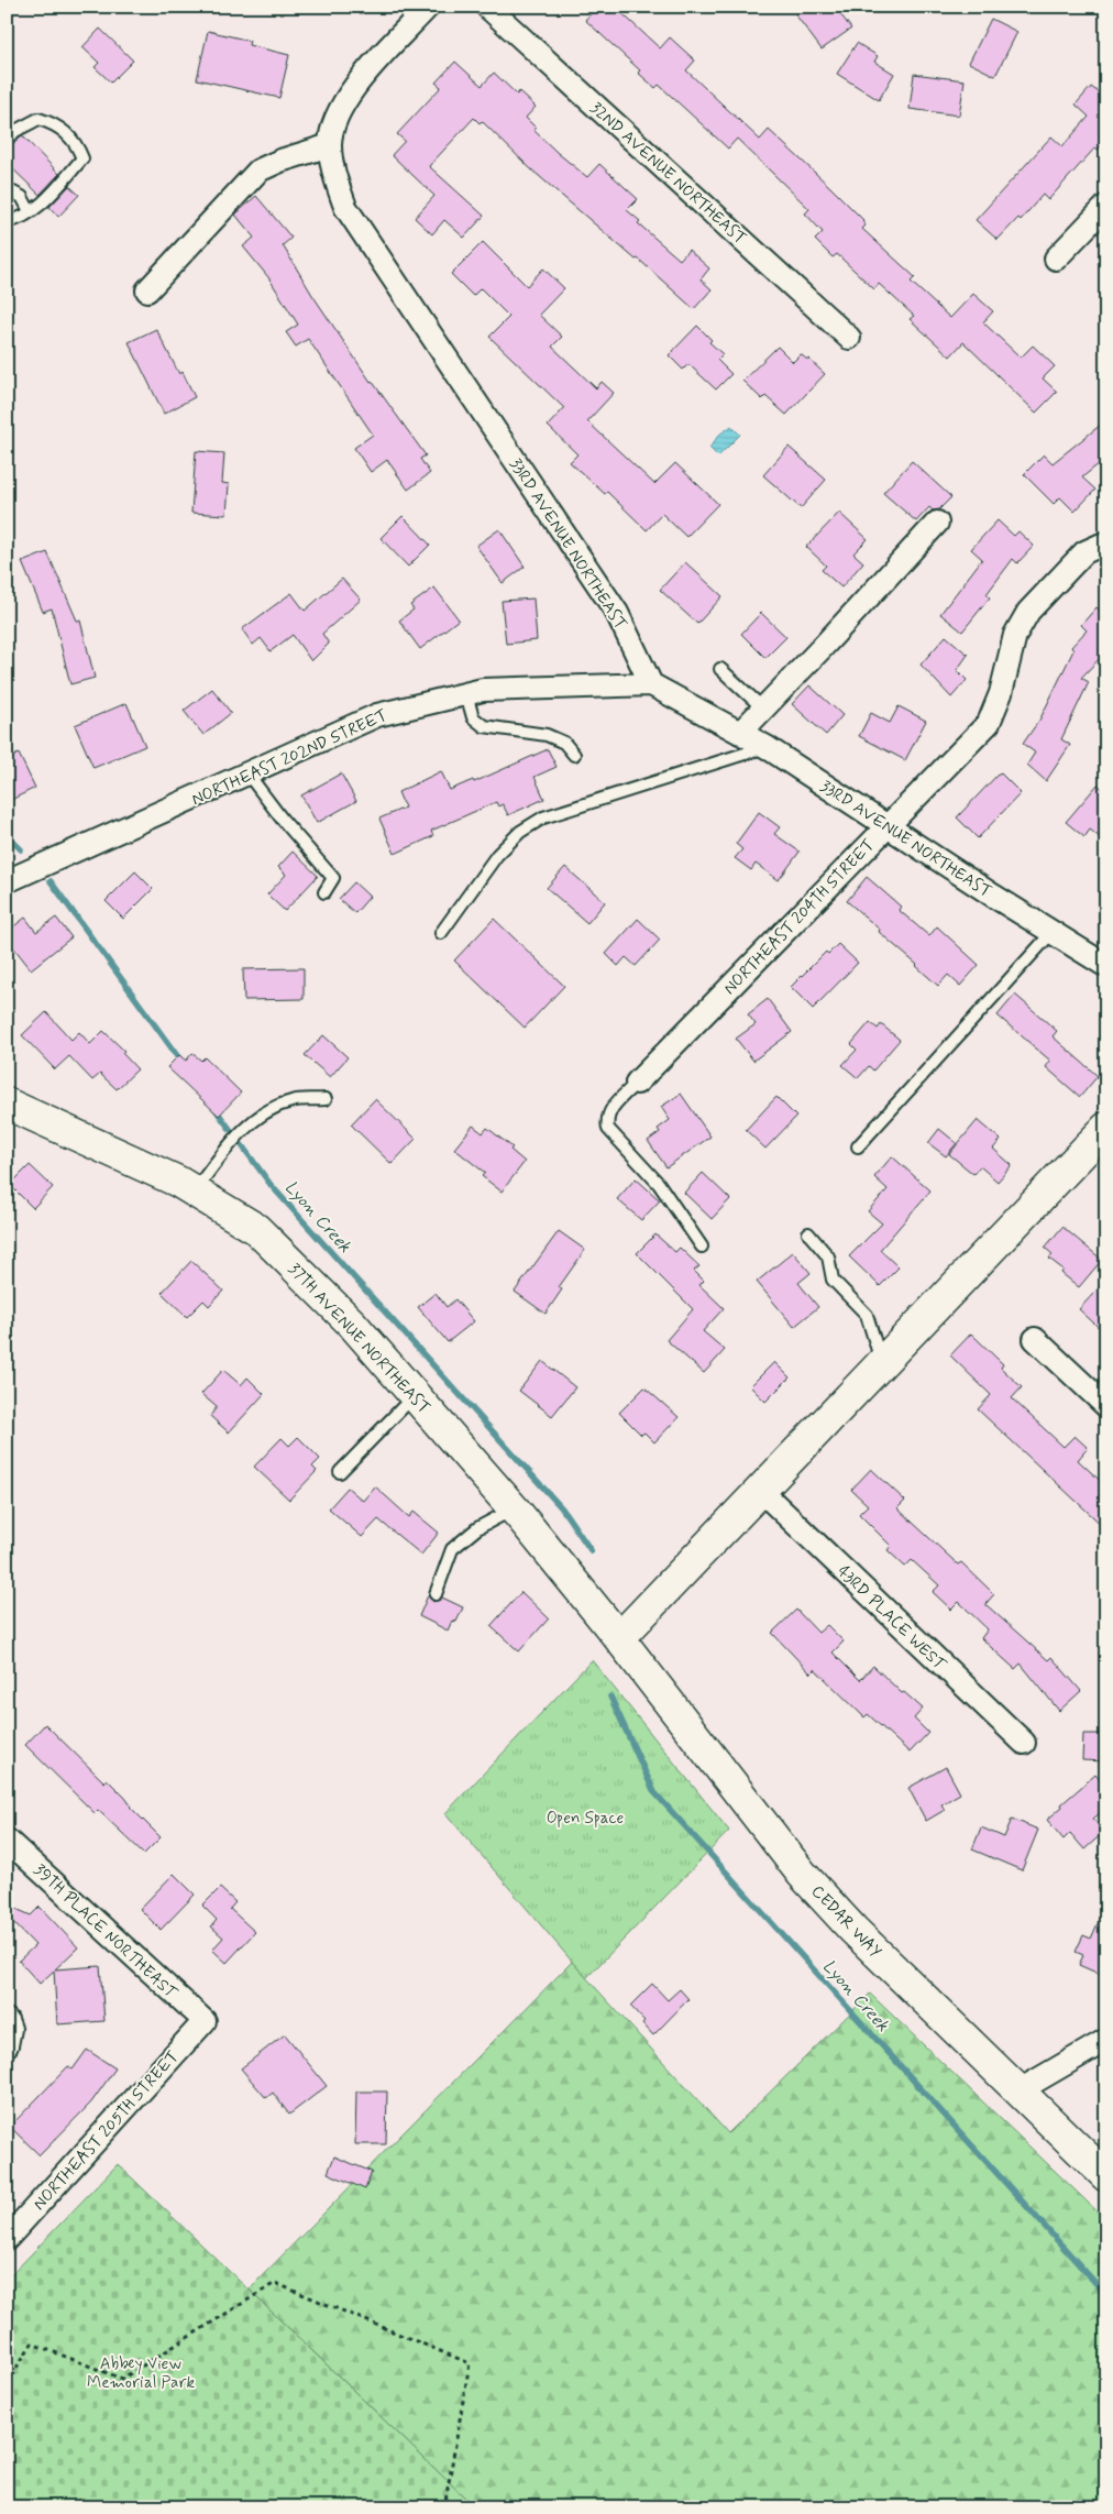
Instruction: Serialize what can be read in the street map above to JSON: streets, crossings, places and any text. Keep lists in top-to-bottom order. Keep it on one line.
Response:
{"streets":{"main road":["37TH AVENUE NORTHEAST","CEDAR WAY"],"street":["32ND AVENUE NORTHEAST","33RD AVENUE NORTHEAST","NORTHEAST 202ND STREET","NORTHEAST 204TH STREET","43RD PLACE WEST","39TH PLACE NORTHEAST","NORTHEAST 205TH STREET"]},"crossings":[["33RD AVENUE NORTHEAST","NORTHEAST 202ND STREET"],["33RD AVENUE NORTHEAST","NORTHEAST 204TH STREET"],["37TH AVENUE NORTHEAST","CEDAR WAY"],["39TH PLACE NORTHEAST","NORTHEAST 205TH STREET"]],"water":["Lyon Creek"],"parks":["Open Space","Abbey View Memorial Park"]}
